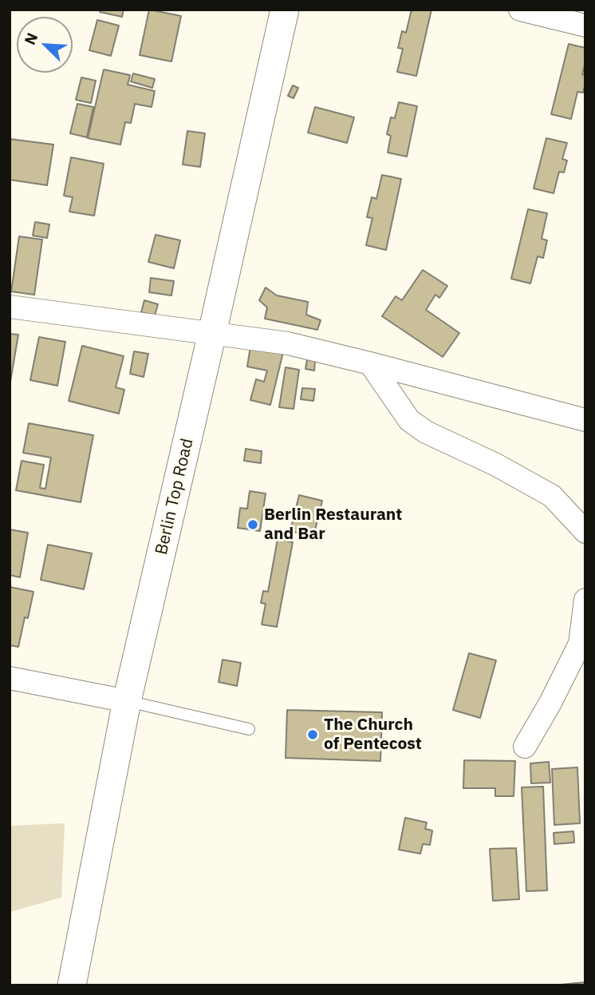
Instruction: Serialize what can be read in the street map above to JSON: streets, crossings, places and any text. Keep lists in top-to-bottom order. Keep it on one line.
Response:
{"streets":{"street":["Berlin Top Road"]},"places":["Berlin Restaurant and Bar","The Church of Pentecost"],"north":"top left"}
